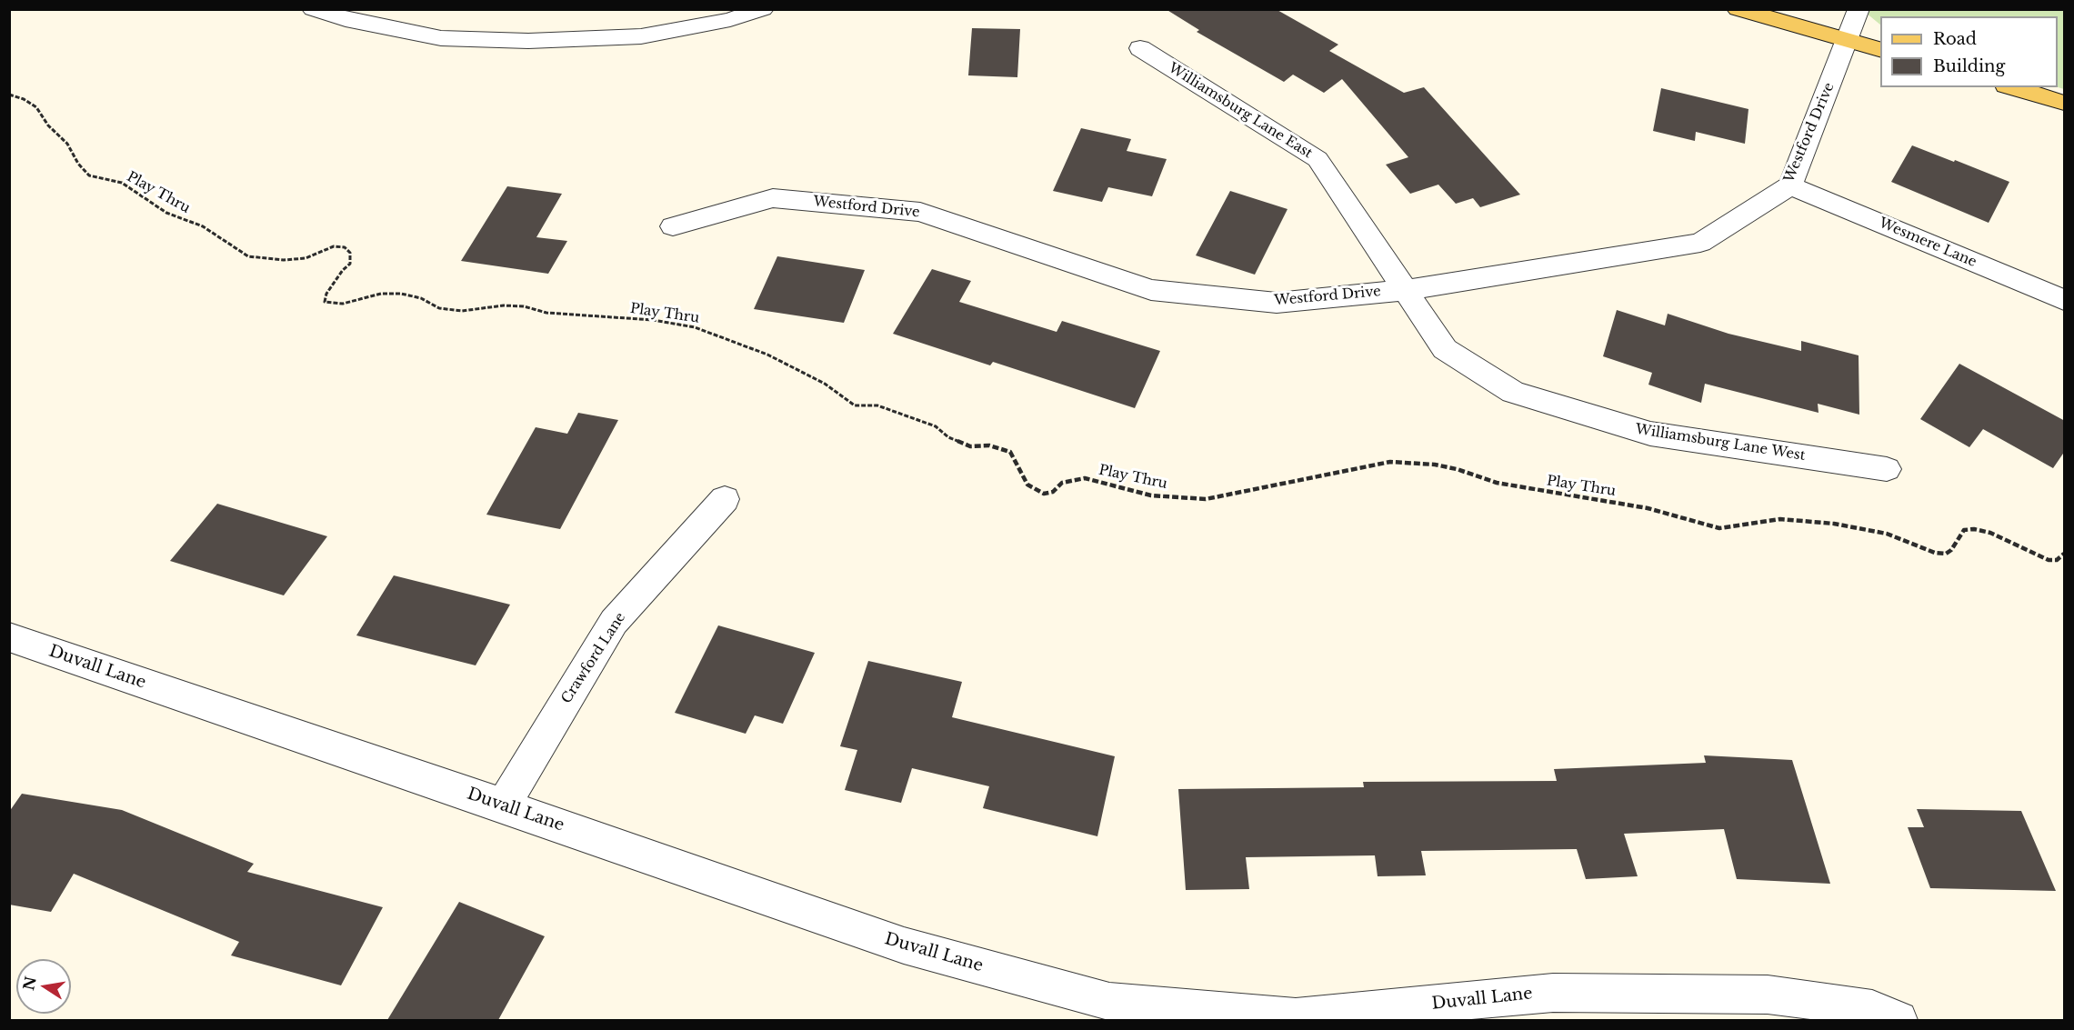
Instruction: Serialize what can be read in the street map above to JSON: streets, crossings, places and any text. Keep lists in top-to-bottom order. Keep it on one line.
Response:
{"streets":{"street":["Williamsburg Lane East","Westford Drive","Wesmere Lane","Williamsburg Lane West","Crawford Lane","Duvall Lane"],"path":["Play Thru"]},"crossings":[["Williamsburg Lane East","Westford Drive"],["Williamsburg Lane East","Williamsburg Lane West"],["Westford Drive","Wesmere Lane"],["Westford Drive","Williamsburg Lane West"],["Crawford Lane","Duvall Lane"]],"legend":["Road","Building"],"north":"left"}
